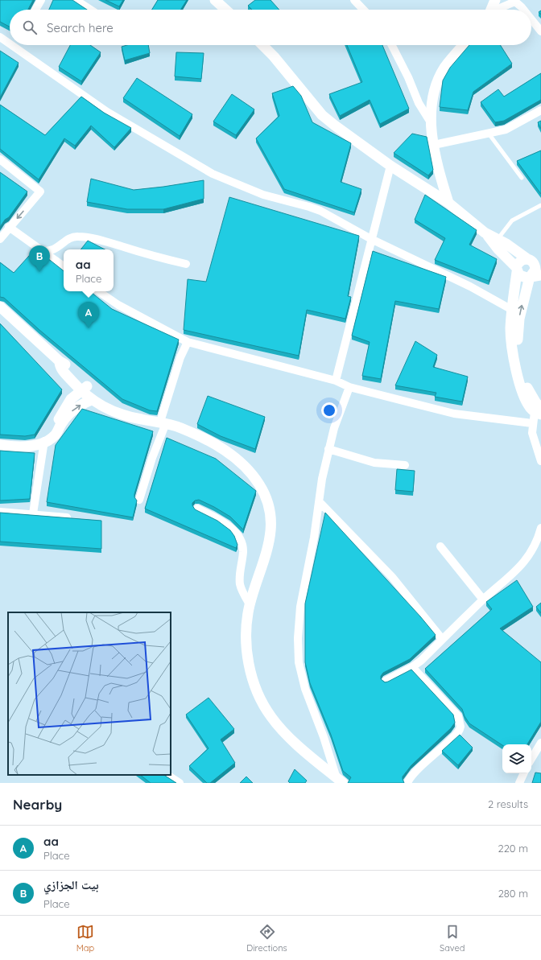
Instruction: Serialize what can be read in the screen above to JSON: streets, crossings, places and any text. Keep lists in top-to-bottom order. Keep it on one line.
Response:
{"page":{"search":"Search here","pins":["B","A"],"popup":["aa","Place"],"heading":["Nearby","2 results"],"list":[{"mark":"A","name":"aa","note":"Place","value":"220 m"},{"mark":"B","name":"بيت الجزازي","note":"Place","value":"280 m"}],"nav":["Map","Directions","Saved"]}}
